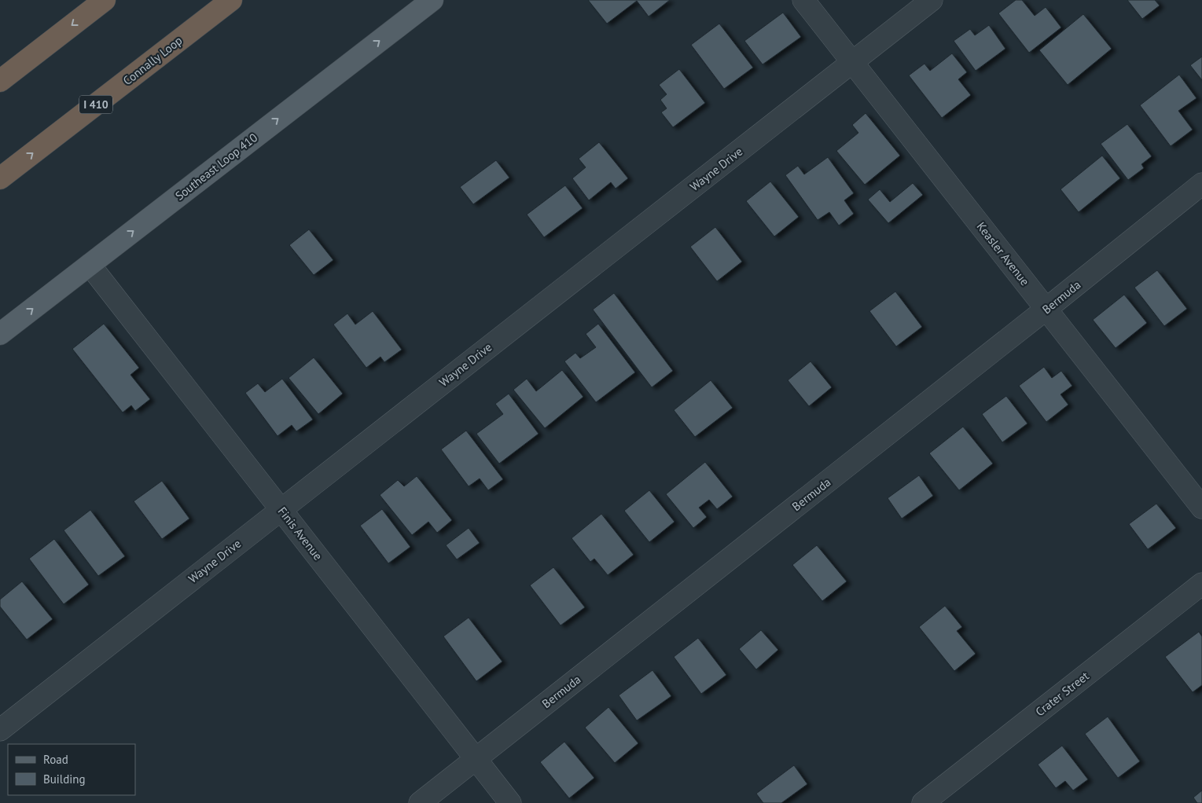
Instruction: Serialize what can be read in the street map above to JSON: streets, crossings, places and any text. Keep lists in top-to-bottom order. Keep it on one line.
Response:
{"streets":{"highway":["Connally Loop","I 410"],"main road":["Southeast Loop 410"],"street":["Wayne Drive","Keasler Avenue","Bermuda","Finis Avenue","Crater Street"]},"crossings":[["Southeast Loop 410","Finis Avenue"],["Wayne Drive","Keasler Avenue"],["Wayne Drive","Finis Avenue"],["Keasler Avenue","Bermuda"],["Bermuda","Finis Avenue"]],"one_way":["Southeast Loop 410"],"legend":["Road","Building"]}
